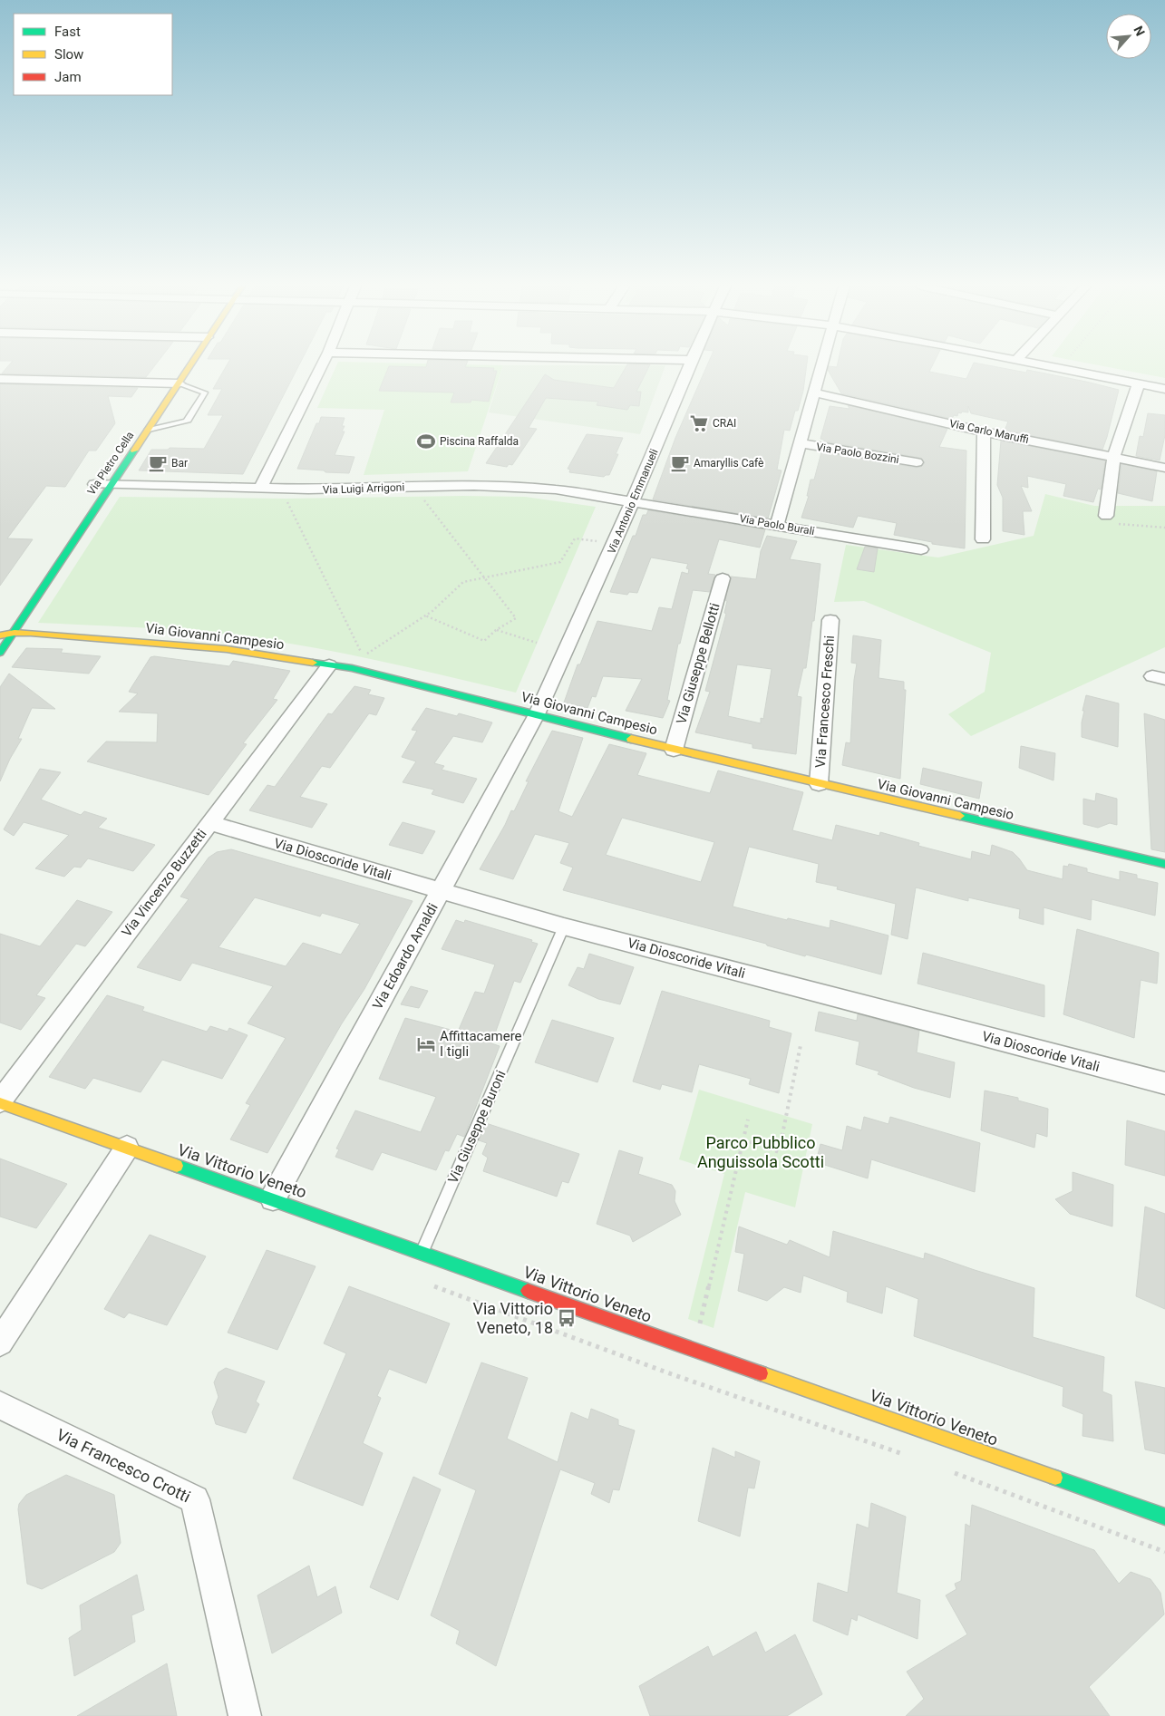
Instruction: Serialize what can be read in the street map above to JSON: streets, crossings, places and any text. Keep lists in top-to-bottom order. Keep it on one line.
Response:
{"streets":{"main road":["Via Pietro Cella","Via Giovanni Campesio","Via Vittorio Veneto"],"street":["Via Carlo Maruffi","Via Paolo Bozzini","Via Luigi Arrigoni","Via Antonio Emmanueli","Via Paolo Burali","Via Giuseppe Bellotti","Via Francesco Freschi","Via Dioscoride Vitali","Via Vincenzo Buzzetti","Via Edoardo Amaldi","Via Francesco Crotti"],"lane":["Via Giuseppe Buroni"]},"crossings":[["Via Carlo Maruffi","Via Paolo Bozzini"],["Via Paolo Bozzini","Via Paolo Burali"],["Via Pietro Cella","Via Luigi Arrigoni"],["Via Pietro Cella","Via Giovanni Campesio"],["Via Luigi Arrigoni","Via Antonio Emmanueli"],["Via Luigi Arrigoni","Via Paolo Burali"],["Via Antonio Emmanueli","Via Paolo Burali"],["Via Antonio Emmanueli","Via Giovanni Campesio"],["Via Antonio Emmanueli","Via Edoardo Amaldi"],["Via Giovanni Campesio","Via Giuseppe Bellotti"],["Via Giovanni Campesio","Via Francesco Freschi"],["Via Giovanni Campesio","Via Vincenzo Buzzetti"],["Via Giovanni Campesio","Via Edoardo Amaldi"],["Via Dioscoride Vitali","Via Vincenzo Buzzetti"],["Via Dioscoride Vitali","Via Edoardo Amaldi"],["Via Dioscoride Vitali","Via Giuseppe Buroni"],["Via Vincenzo Buzzetti","Via Vittorio Veneto"],["Via Edoardo Amaldi","Via Vittorio Veneto"],["Via Giuseppe Buroni","Via Vittorio Veneto"]],"parks":["Parco Pubblico Anguissola Scotti"],"places":{"supermarket":["CRAI"],"sports":["Piscina Raffalda"],"cafe":["Bar","Amaryllis Cafè"],"hotel":["Affittacamere I tigli"],"bus stop":["Via Vittorio Veneto, 18"]},"legend":["Fast","Slow","Jam"],"north":"top right"}
